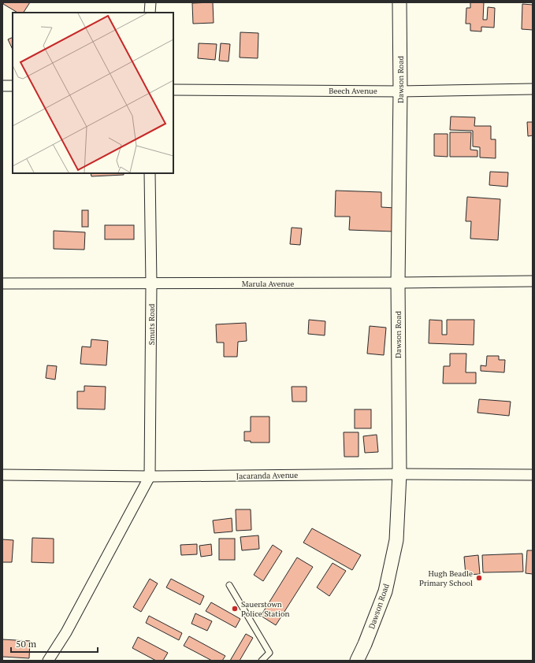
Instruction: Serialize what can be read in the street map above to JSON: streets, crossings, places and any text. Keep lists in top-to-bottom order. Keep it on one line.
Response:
{"streets":{"street":["Dawson Road","Beech Avenue","Marula Avenue","Smuts Road","Jacaranda Avenue"]},"crossings":[["Dawson Road","Beech Avenue"],["Dawson Road","Marula Avenue"],["Dawson Road","Jacaranda Avenue"],["Marula Avenue","Smuts Road"],["Smuts Road","Jacaranda Avenue"]],"places":["Hugh Beadle Primary School","Sauerstown Police Station"],"scale_bar":"50 m"}
